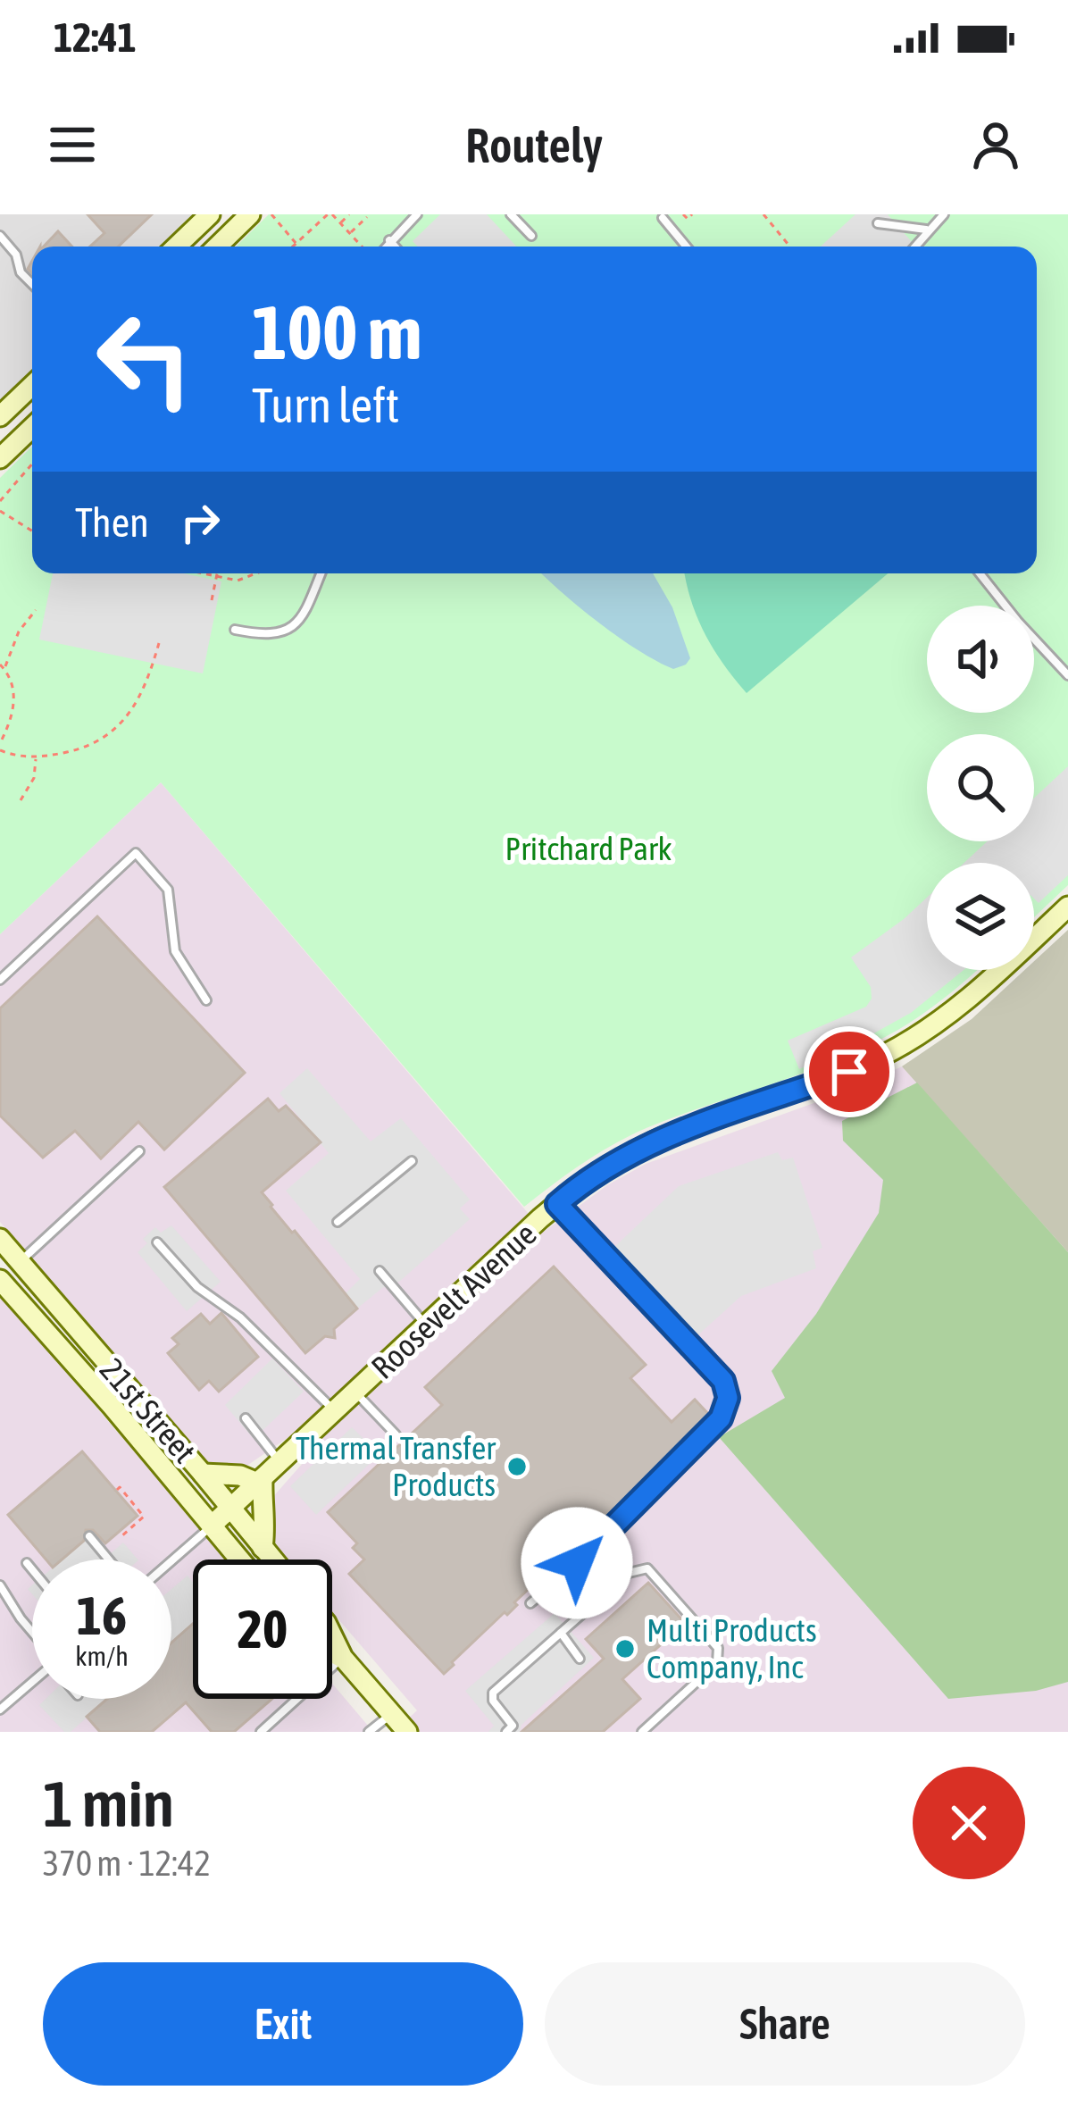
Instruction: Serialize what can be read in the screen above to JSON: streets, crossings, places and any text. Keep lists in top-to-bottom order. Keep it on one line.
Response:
{"streets":{"street":["Roosevelt Avenue","21st Street"]},"crossings":[["Roosevelt Avenue","21st Street"]],"parks":["Pritchard Park"],"places":["Thermal Transfer Products","Multi Products Company, Inc"],"page":{"status":"12:41","header":"Routely","turn":["100 m","Turn left"],"then":"Then","speed":"16 km/h","limit":"20","heading":["1 min","370 m · 12:42"],"buttons":["Exit","Share"]}}
